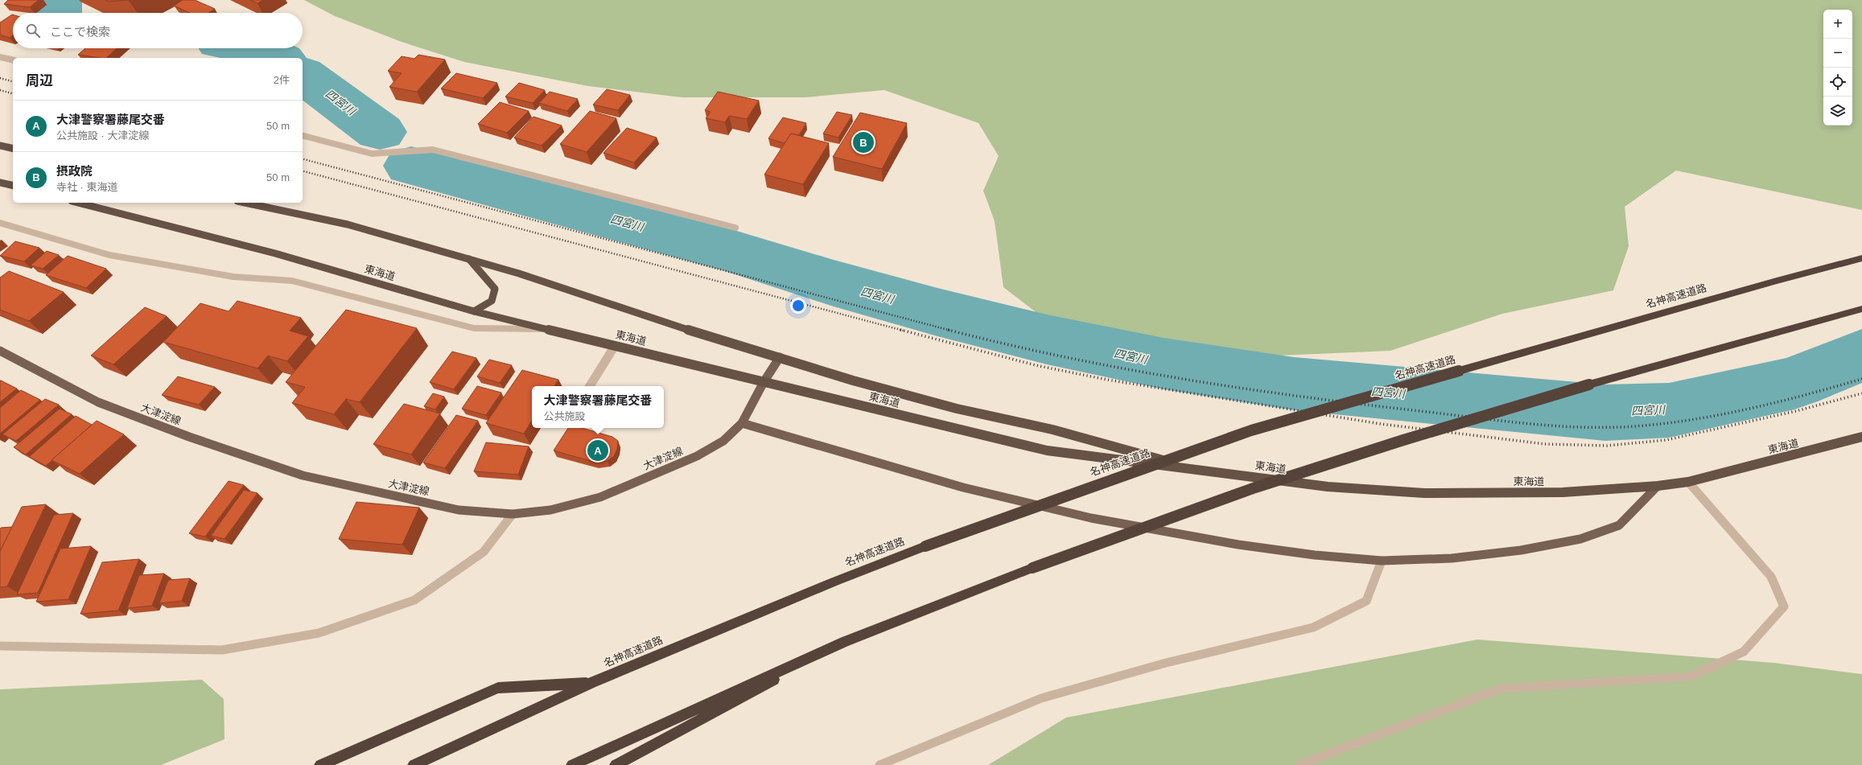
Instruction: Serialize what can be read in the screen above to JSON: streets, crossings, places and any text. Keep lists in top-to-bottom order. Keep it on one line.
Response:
{"streets":{"highway":["東海道","名神高速道路"],"main road":["大津淀線"]},"crossings":[["東海道","大津淀線"]],"water":["四宮川"],"page":{"map_buttons":["+","−"],"search":"ここで検索","heading":["周辺","2件"],"list":[{"mark":"A","name":"大津警察署藤尾交番","note":"公共施設 · 大津淀線","value":"50 m"},{"mark":"B","name":"摂政院","note":"寺社 · 東海道","value":"50 m"}],"pins":["B","A"],"popup":["大津警察署藤尾交番","公共施設"]}}
